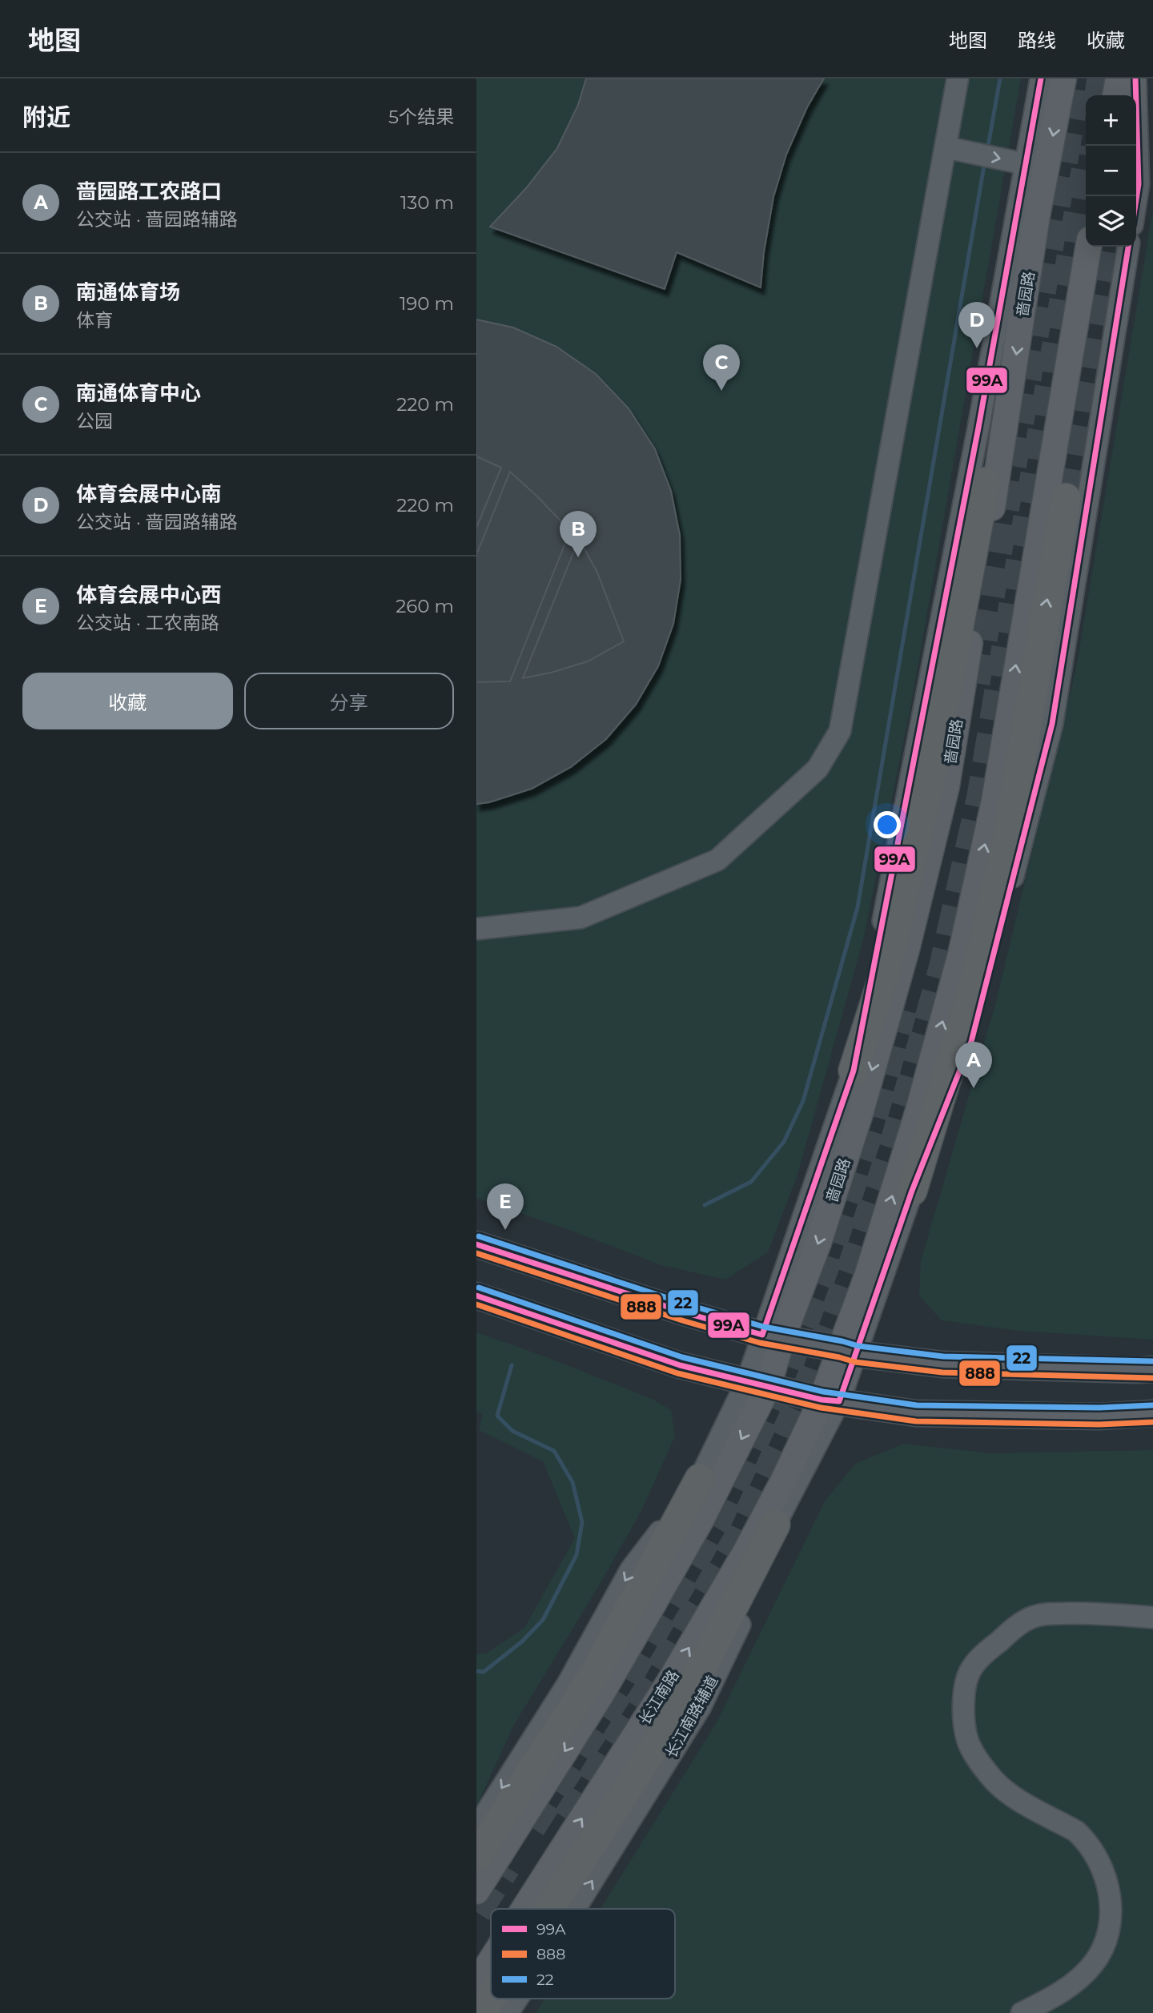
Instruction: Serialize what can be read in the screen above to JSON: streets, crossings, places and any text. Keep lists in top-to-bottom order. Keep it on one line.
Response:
{"streets":{"main road":["啬园路","长江南路"]},"lines":["transit line 99A","transit line 22","transit line 888"],"legend":["99A","888","22"],"page":{"header":"地图","nav":["地图","路线","收藏"],"heading":["附近","5个结果"],"map_buttons":["+","−"],"list":[{"mark":"A","name":"啬园路工农路口","note":"公交站 · 啬园路辅路","value":"130 m"},{"mark":"B","name":"南通体育场","note":"体育","value":"190 m"},{"mark":"C","name":"南通体育中心","note":"公园","value":"220 m"},{"mark":"D","name":"体育会展中心南","note":"公交站 · 啬园路辅路","value":"220 m"},{"mark":"E","name":"体育会展中心西","note":"公交站 · 工农南路","value":"260 m"}],"pins":["D","C","B","A","E"],"buttons":["收藏","分享"]}}
